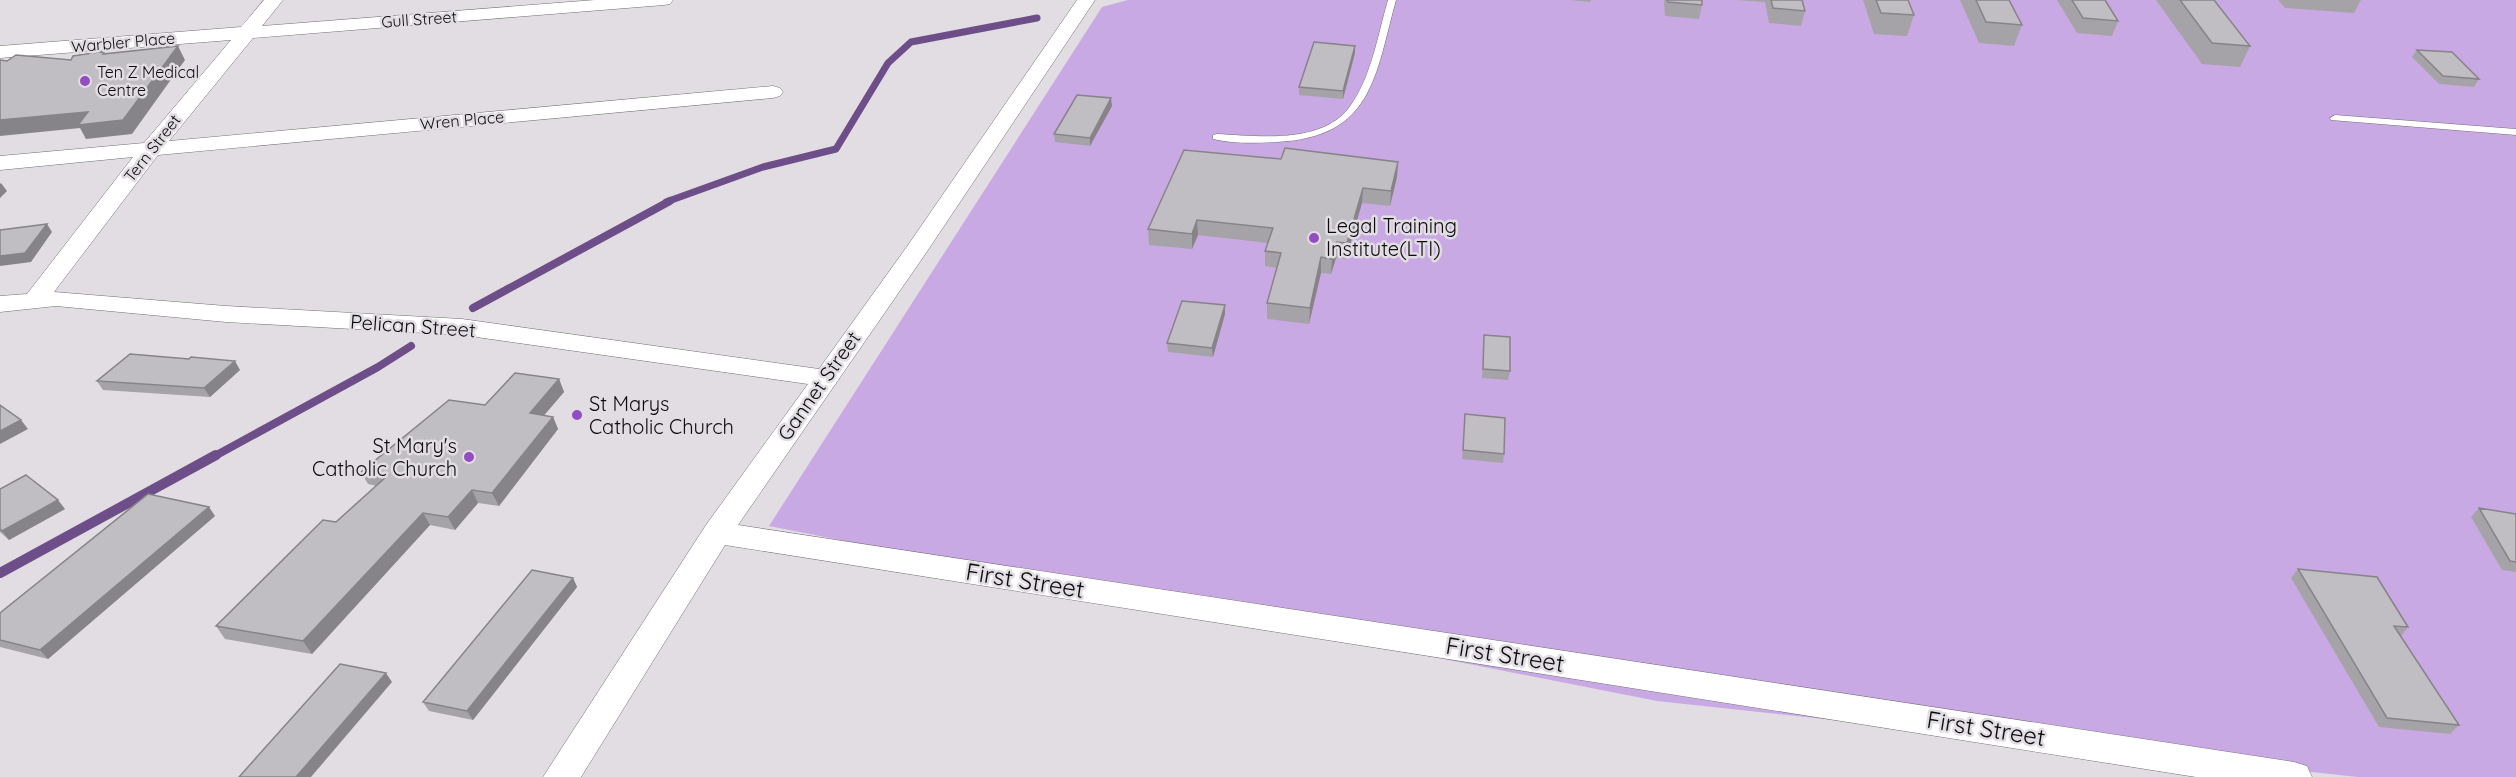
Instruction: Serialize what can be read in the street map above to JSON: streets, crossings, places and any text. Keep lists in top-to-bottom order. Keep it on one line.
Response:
{"streets":{"street":["Gull Street","Warbler Place","Wren Place","Tern Street","Pelican Street","Gannet Street","First Street"]},"crossings":[["Gull Street","Warbler Place"],["Gull Street","Tern Street"],["Warbler Place","Tern Street"],["Wren Place","Tern Street"],["Tern Street","Pelican Street"],["Pelican Street","Gannet Street"],["Gannet Street","First Street"]],"places":["Ten Z Medical Centre","Legal Training Institute(LTI)","St Marys Catholic Church","St Mary's Catholic Church"]}
